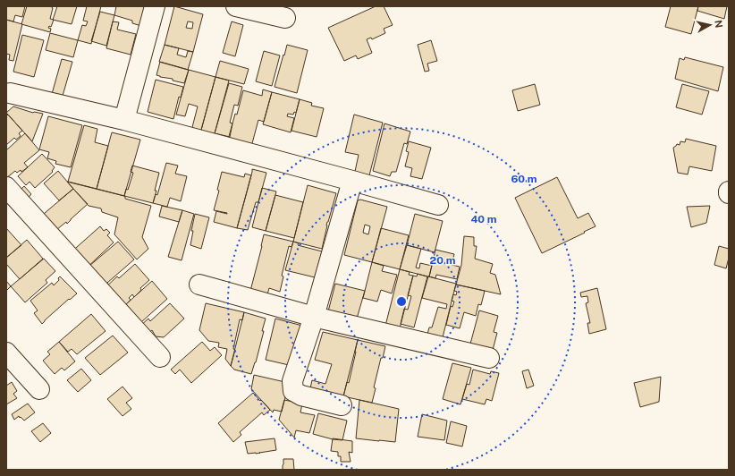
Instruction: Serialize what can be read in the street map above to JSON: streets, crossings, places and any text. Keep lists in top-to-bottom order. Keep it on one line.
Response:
{"north":"right","rings":["60 m","40 m","20 m"]}
